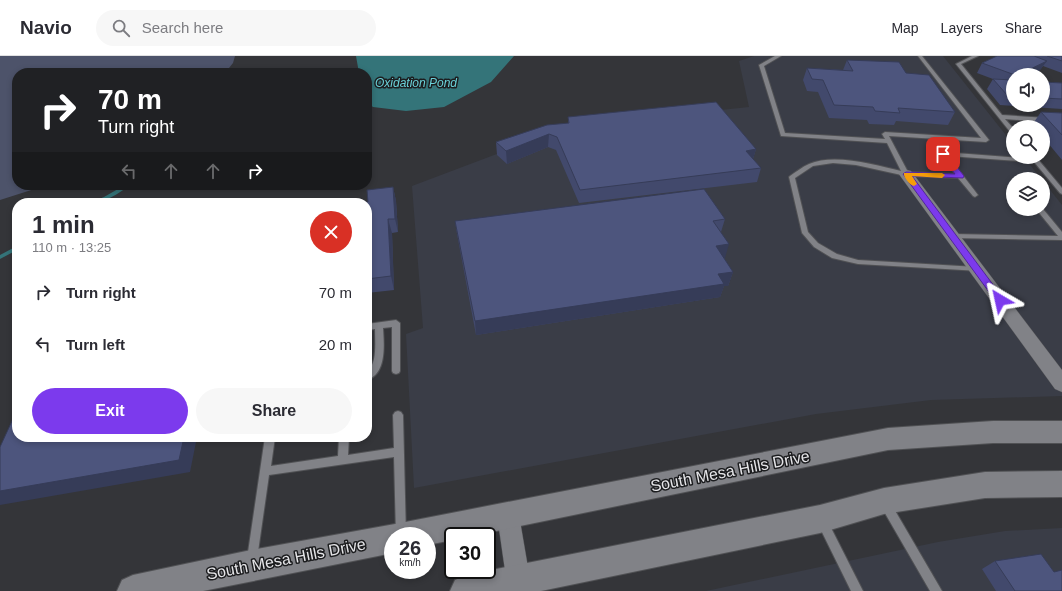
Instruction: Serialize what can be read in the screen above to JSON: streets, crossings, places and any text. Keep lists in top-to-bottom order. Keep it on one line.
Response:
{"streets":{"street":["South Mesa Hills Drive"]},"water":["Oxidation Pond"],"page":{"header":"Navio","search":"Search here","nav":["Map","Layers","Share"],"turn":["70 m","Turn right"],"heading":["1 min","110 m · 13:25"],"list":[{"name":"Turn right","value":"70 m"},{"name":"Turn left","value":"20 m"}],"buttons":["Exit","Share"],"speed":"26 km/h","limit":"30"}}
